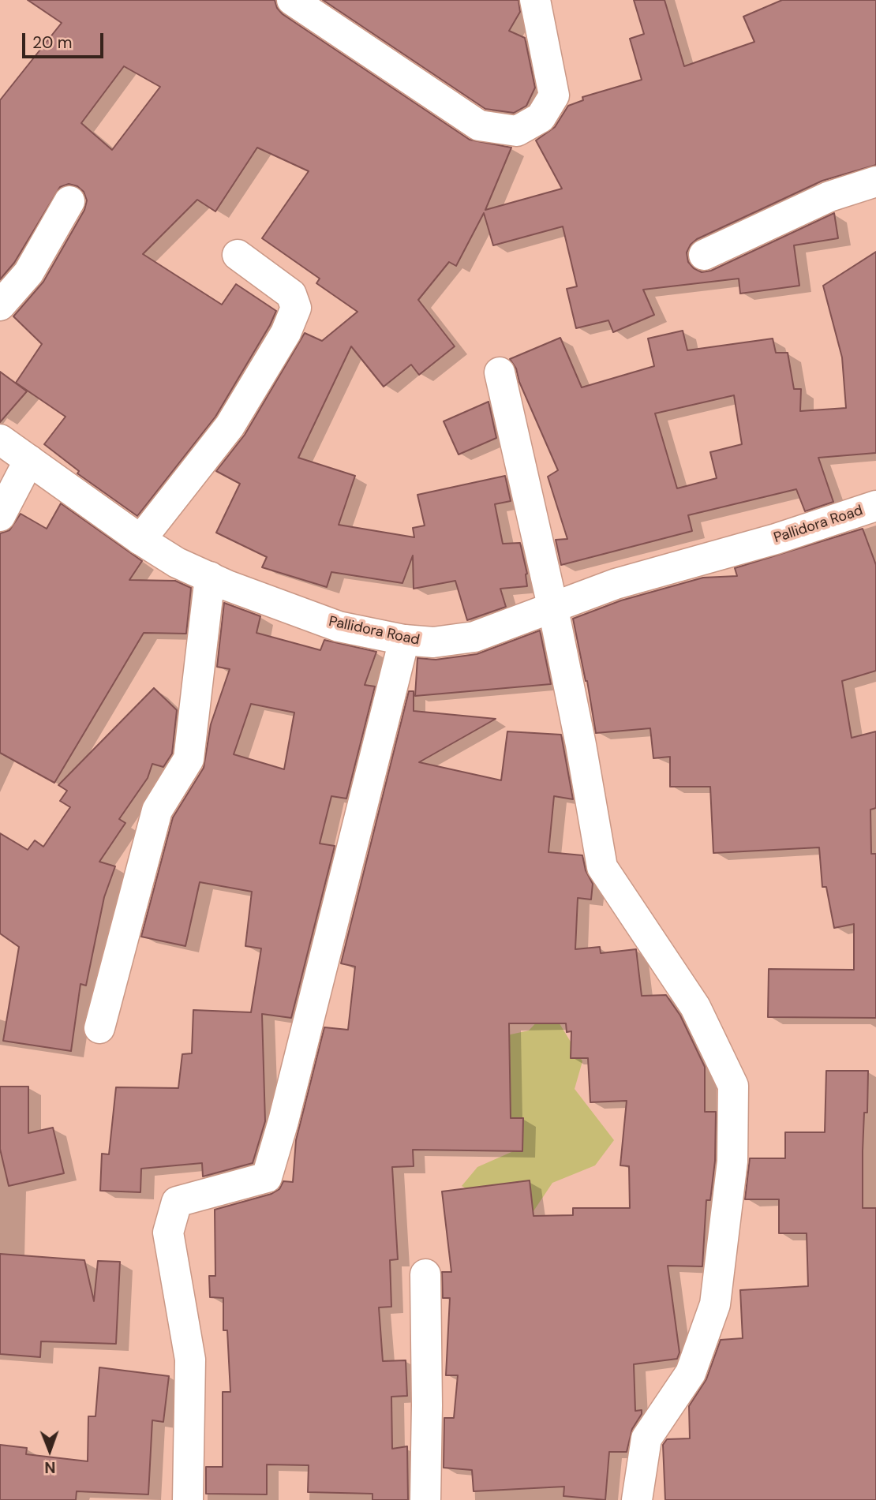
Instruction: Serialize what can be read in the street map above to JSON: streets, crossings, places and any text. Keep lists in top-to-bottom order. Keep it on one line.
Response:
{"streets":{"street":["Pallidora Road"]},"scale_bar":"20 m","north":"bottom"}
